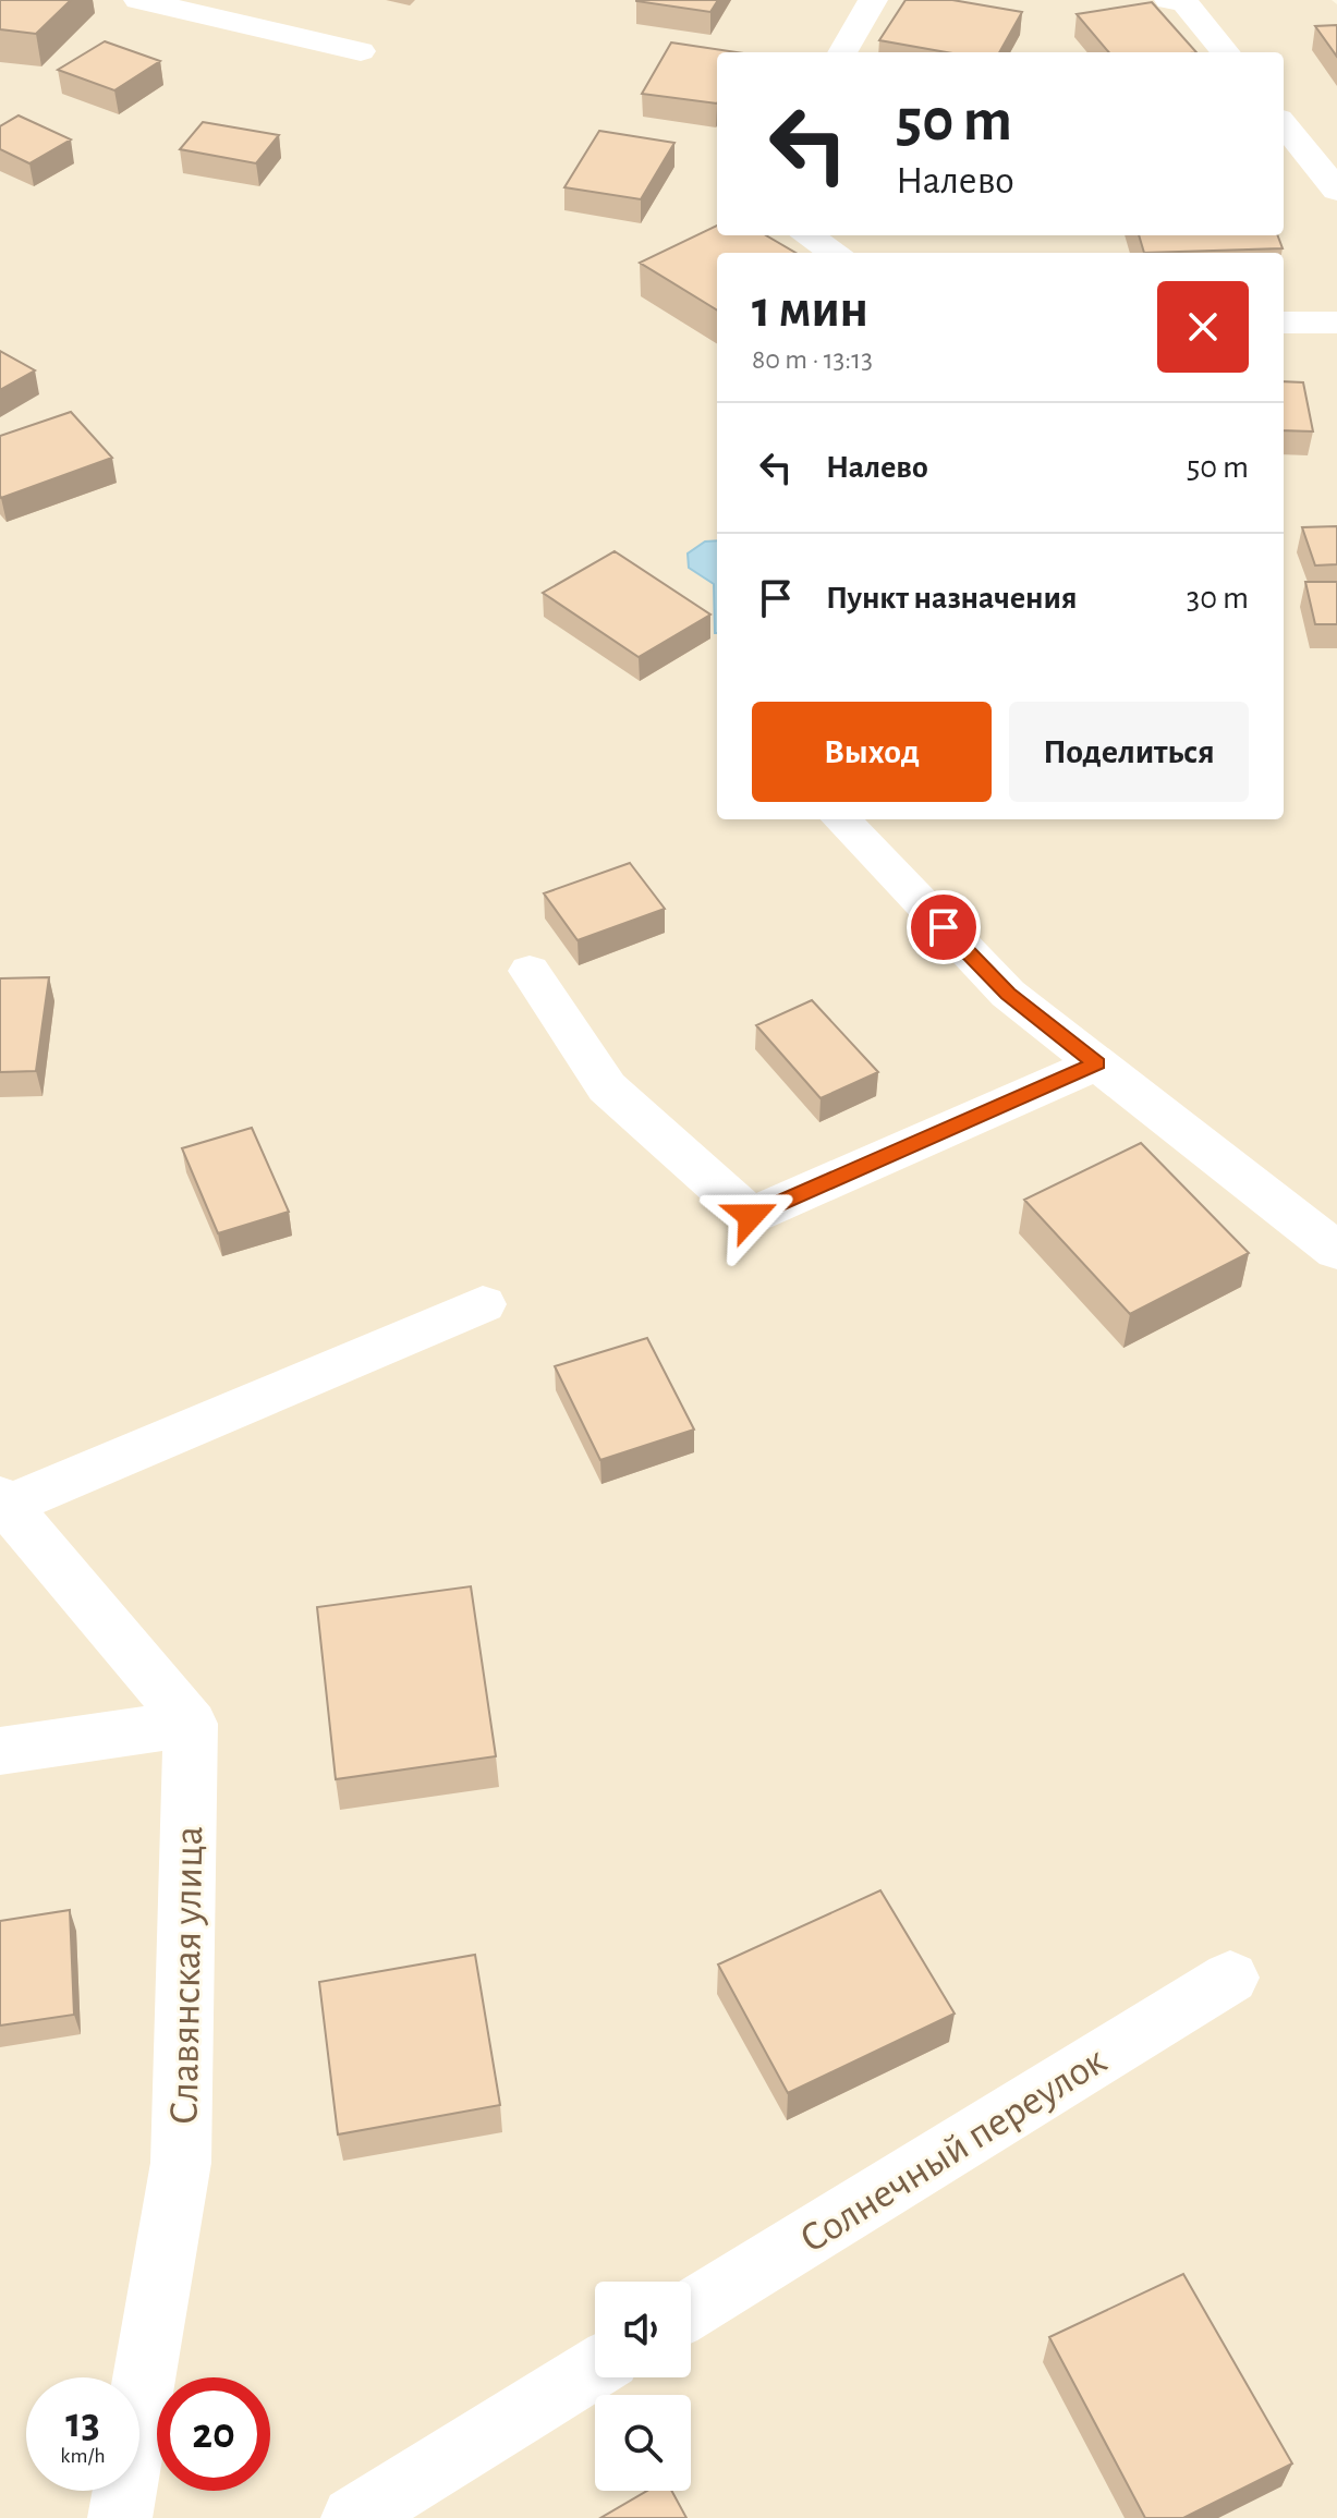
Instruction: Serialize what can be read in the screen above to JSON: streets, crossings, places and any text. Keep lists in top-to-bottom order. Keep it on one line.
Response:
{"streets":{"street":["Славянская улица","Солнечный переулок"]},"page":{"turn":["50 m","Налево"],"heading":["1 мин","80 m · 13:13"],"list":[{"name":"Налево","value":"50 m"},{"name":"Пункт назначения","value":"30 m"}],"buttons":["Выход","Поделиться"],"speed":"13 km/h","limit":"20"}}
